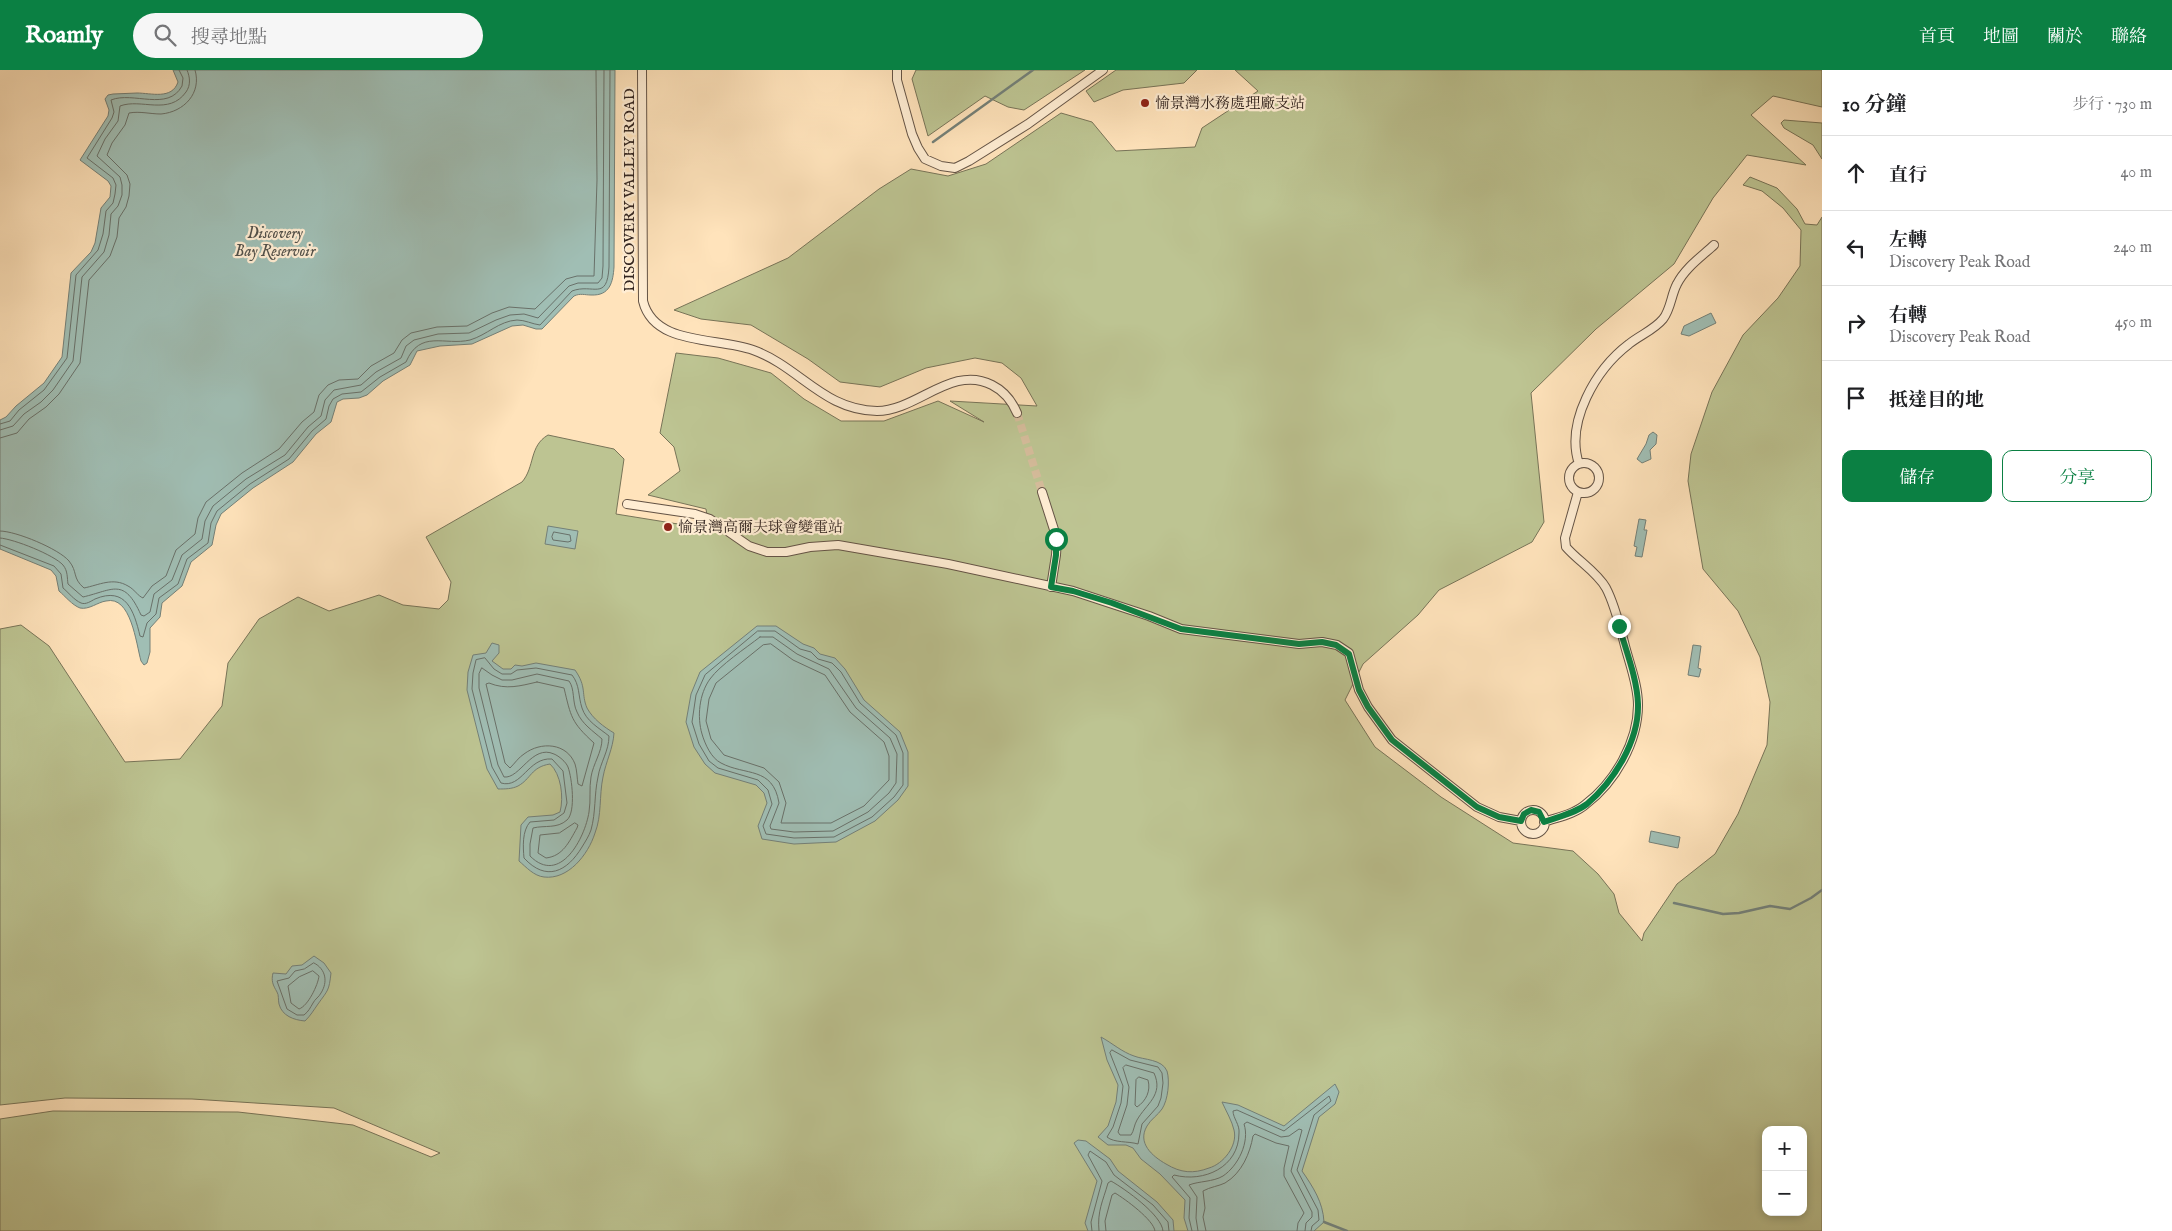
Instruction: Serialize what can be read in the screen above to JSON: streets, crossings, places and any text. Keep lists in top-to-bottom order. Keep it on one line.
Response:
{"streets":{"street":["DISCOVERY VALLEY ROAD"]},"water":["Discovery Bay Reservoir"],"places":["愉景灣水務處理廠支站","愉景灣高爾夫球會變電站"],"page":{"header":"Roamly","search":"搜尋地點","nav":["首頁","地圖","關於","聯絡"],"heading":["10 分鐘","步行 · 730 m"],"list":[["直行","40 m"],["左轉","Discovery Peak Road","240 m"],["右轉","Discovery Peak Road","450 m"],"抵達目的地"],"buttons":["儲存","分享"],"map_buttons":["+","−"]}}
